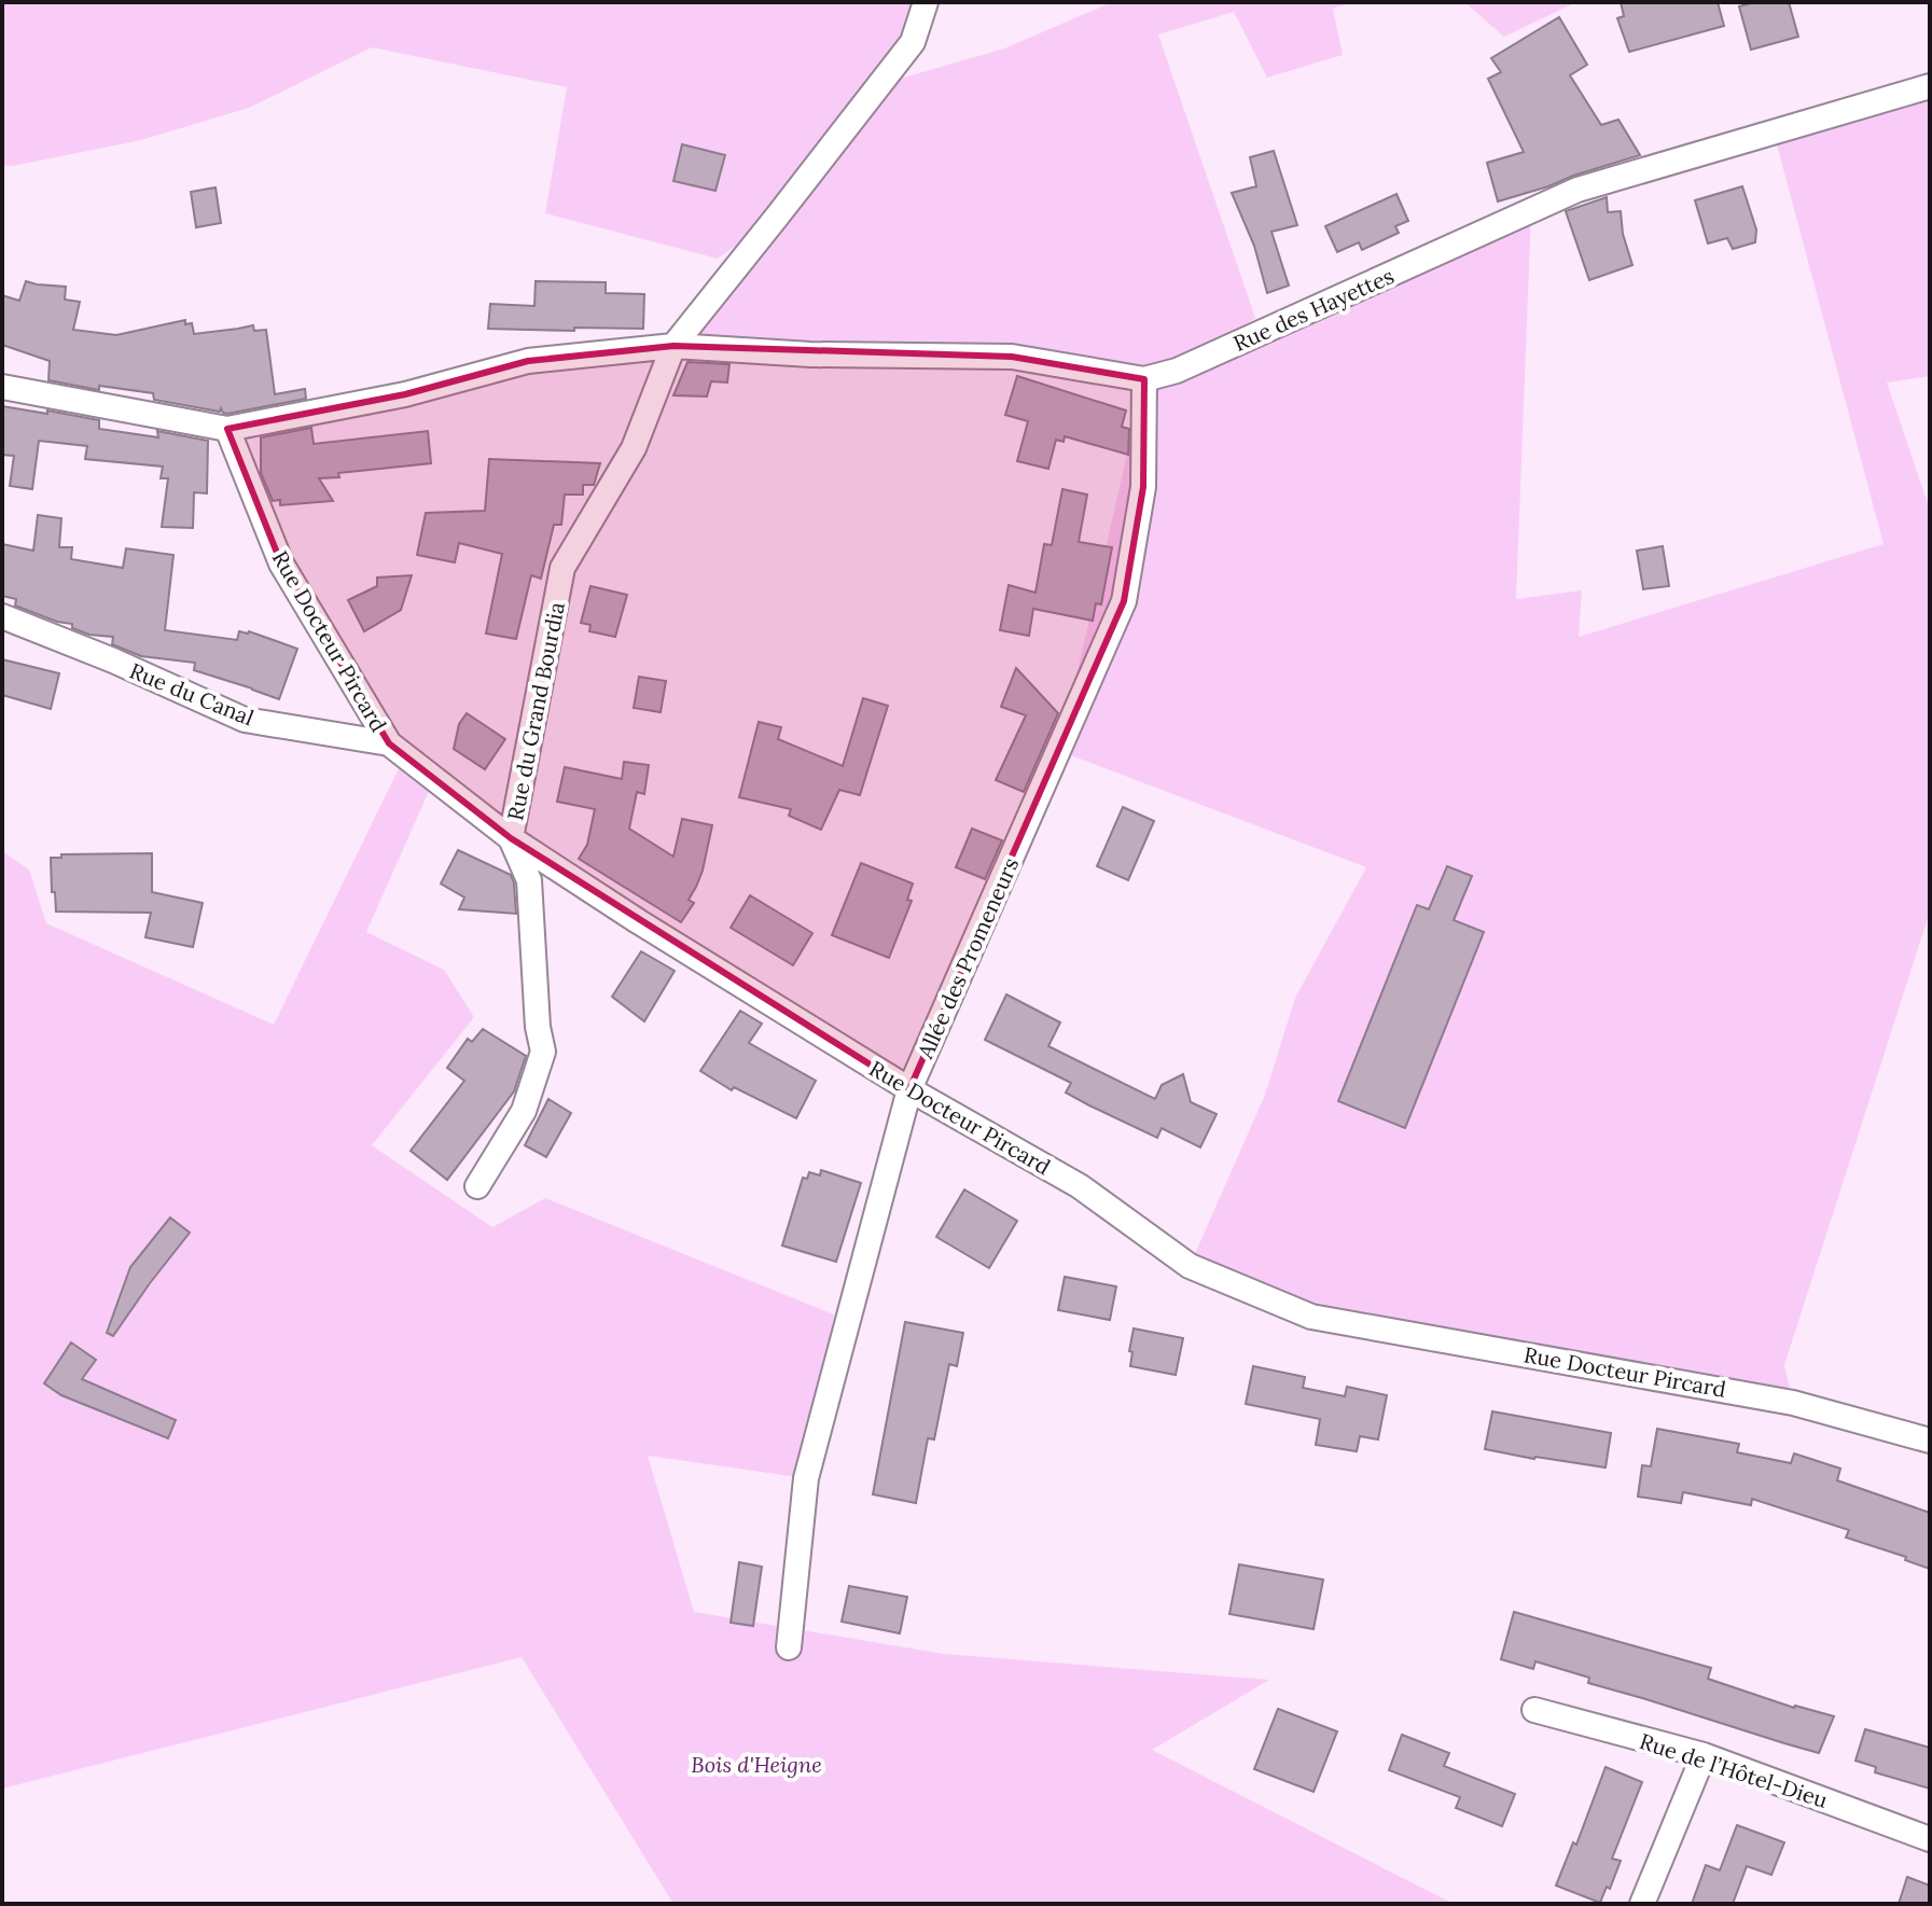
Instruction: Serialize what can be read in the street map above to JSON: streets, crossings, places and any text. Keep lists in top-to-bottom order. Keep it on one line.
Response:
{"streets":{"street":["Rue des Hayettes","Rue Docteur Pircard","Rue du Canal","Rue du Grand Bourdia","Allée des Promeneurs","Rue de l’Hôtel-Dieu"]},"crossings":[["Rue des Hayettes","Rue Docteur Pircard"],["Rue des Hayettes","Rue du Grand Bourdia"],["Rue des Hayettes","Allée des Promeneurs"],["Rue Docteur Pircard","Rue du Canal"],["Rue Docteur Pircard","Rue du Grand Bourdia"],["Rue Docteur Pircard","Allée des Promeneurs"]],"parks":["Bois d'Heigne"]}
